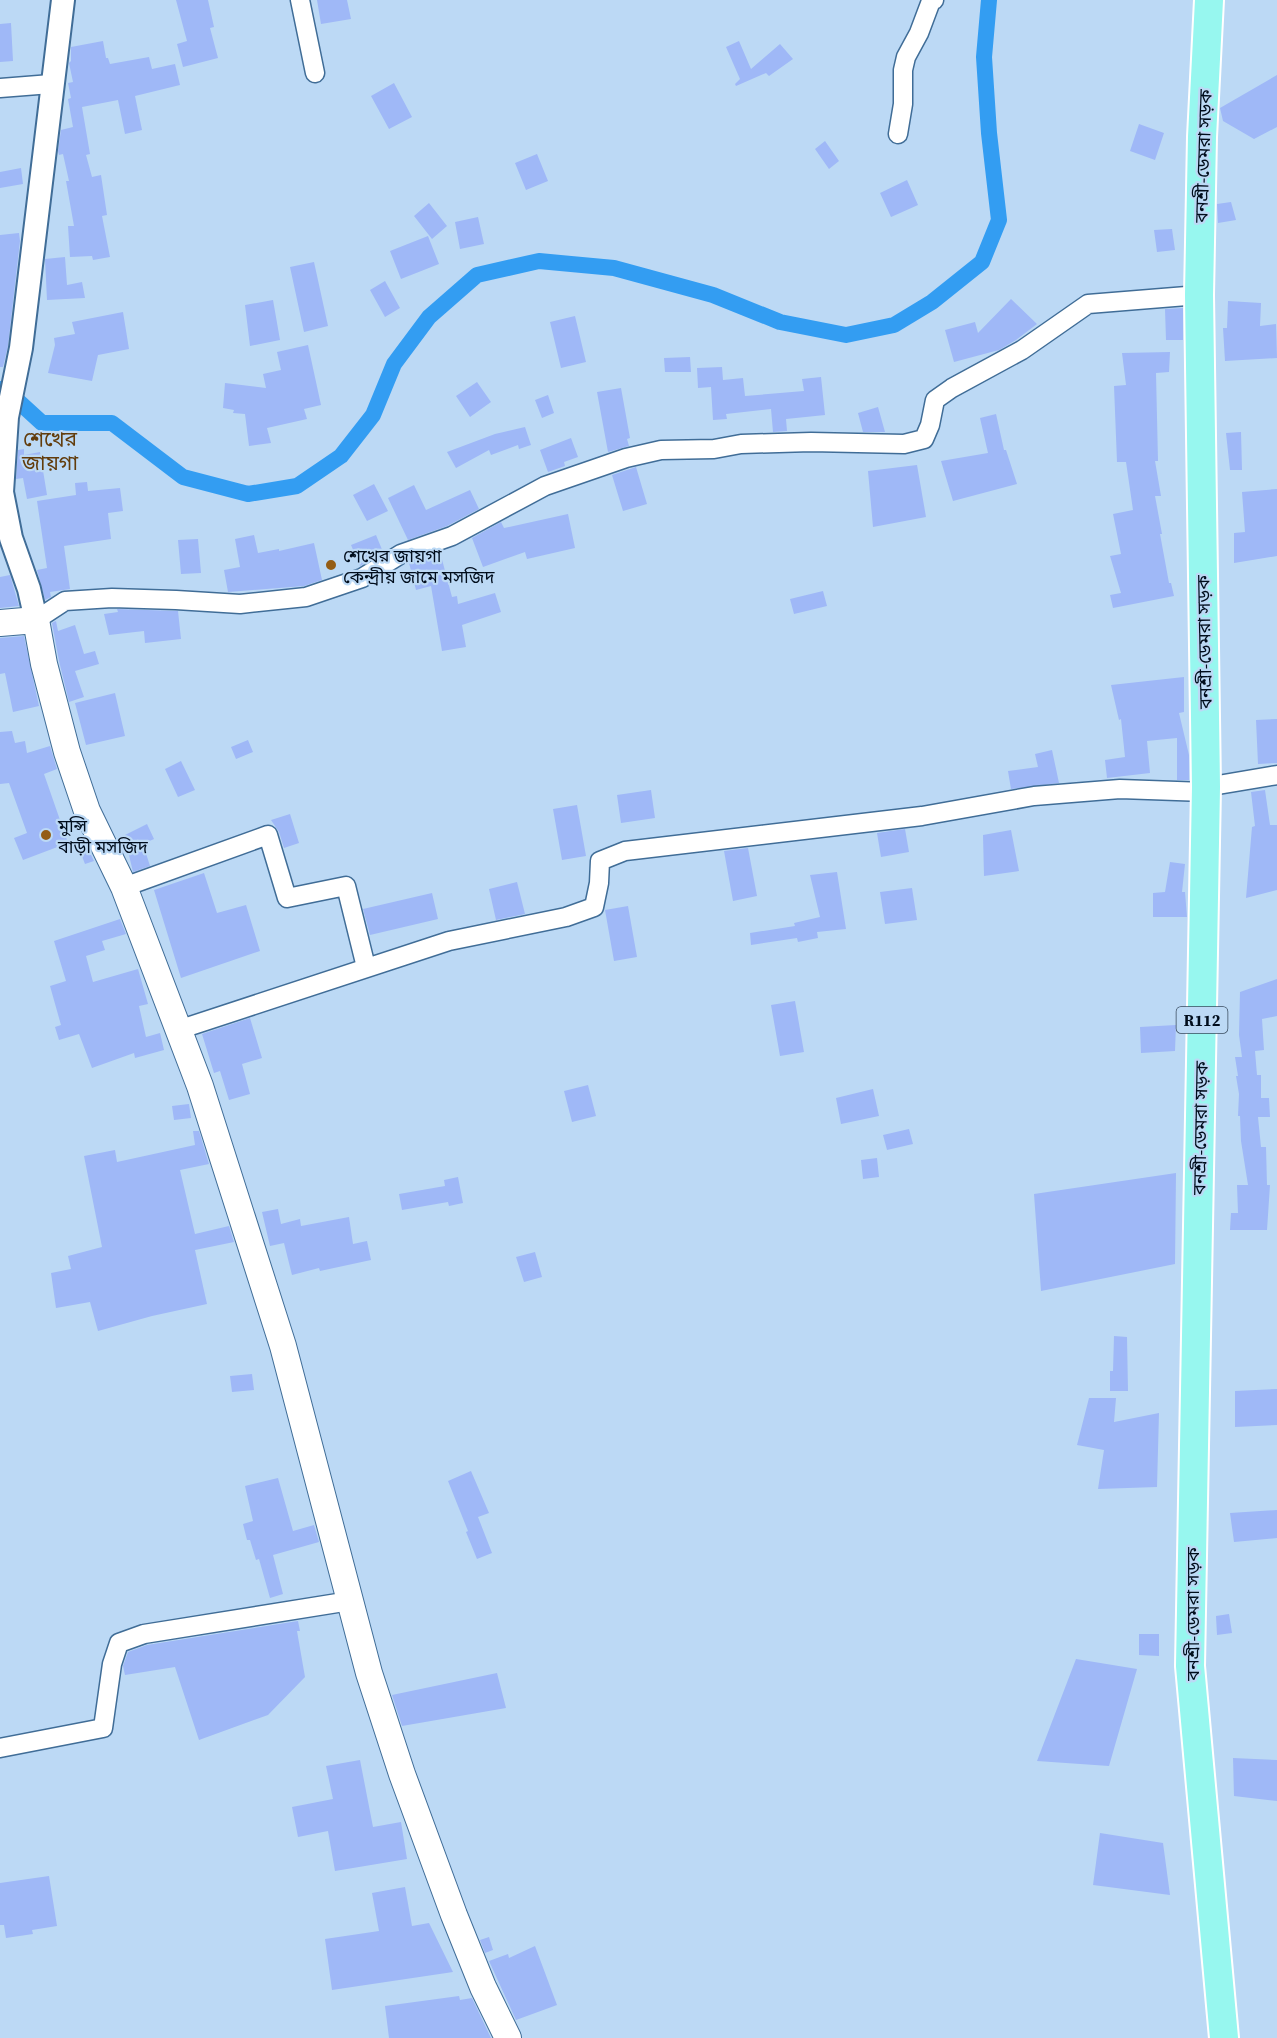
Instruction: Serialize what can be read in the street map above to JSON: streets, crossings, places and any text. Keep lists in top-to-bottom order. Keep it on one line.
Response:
{"streets":{"main road":["বনশ্রী-ডেমরা সড়ক","R112"]},"districts":["শেখের জায়গা"],"places":["শেখের জায়গা কেন্দ্রীয় জামে মসজিদ","মুন্সি বাড়ী মসজিদ"]}
